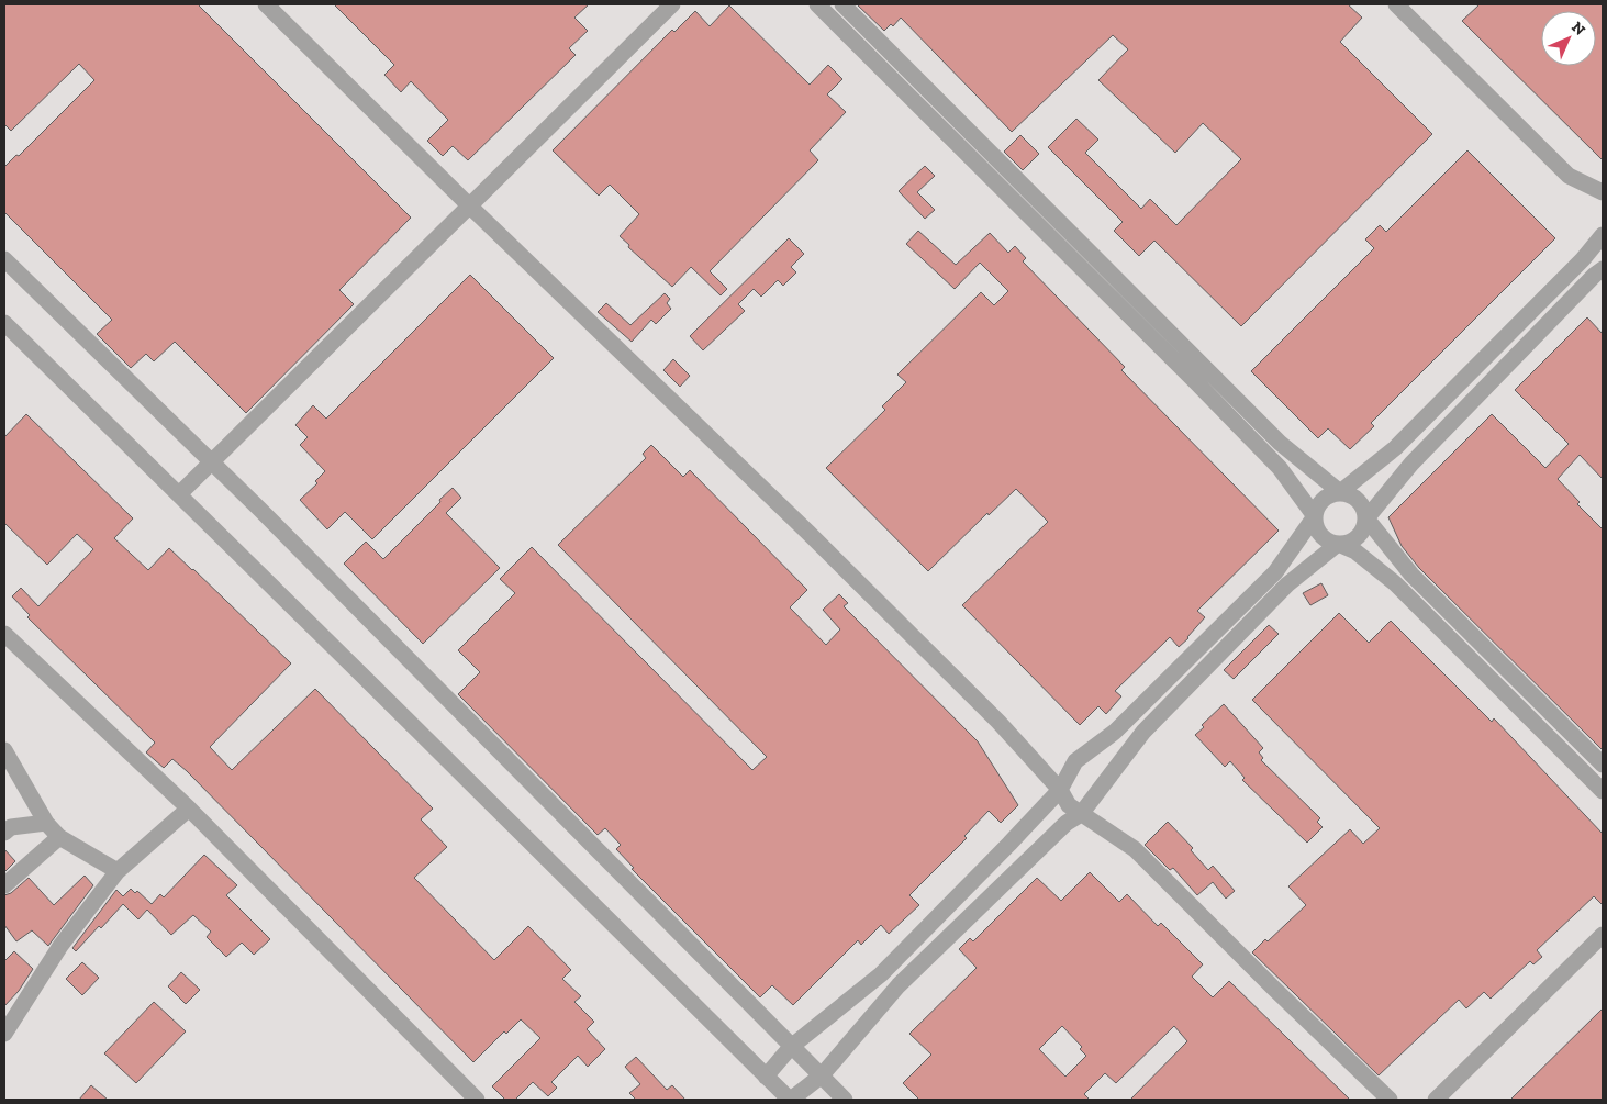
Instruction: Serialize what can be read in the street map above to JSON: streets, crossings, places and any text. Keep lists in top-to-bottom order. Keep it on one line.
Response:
{"north":"top right"}
